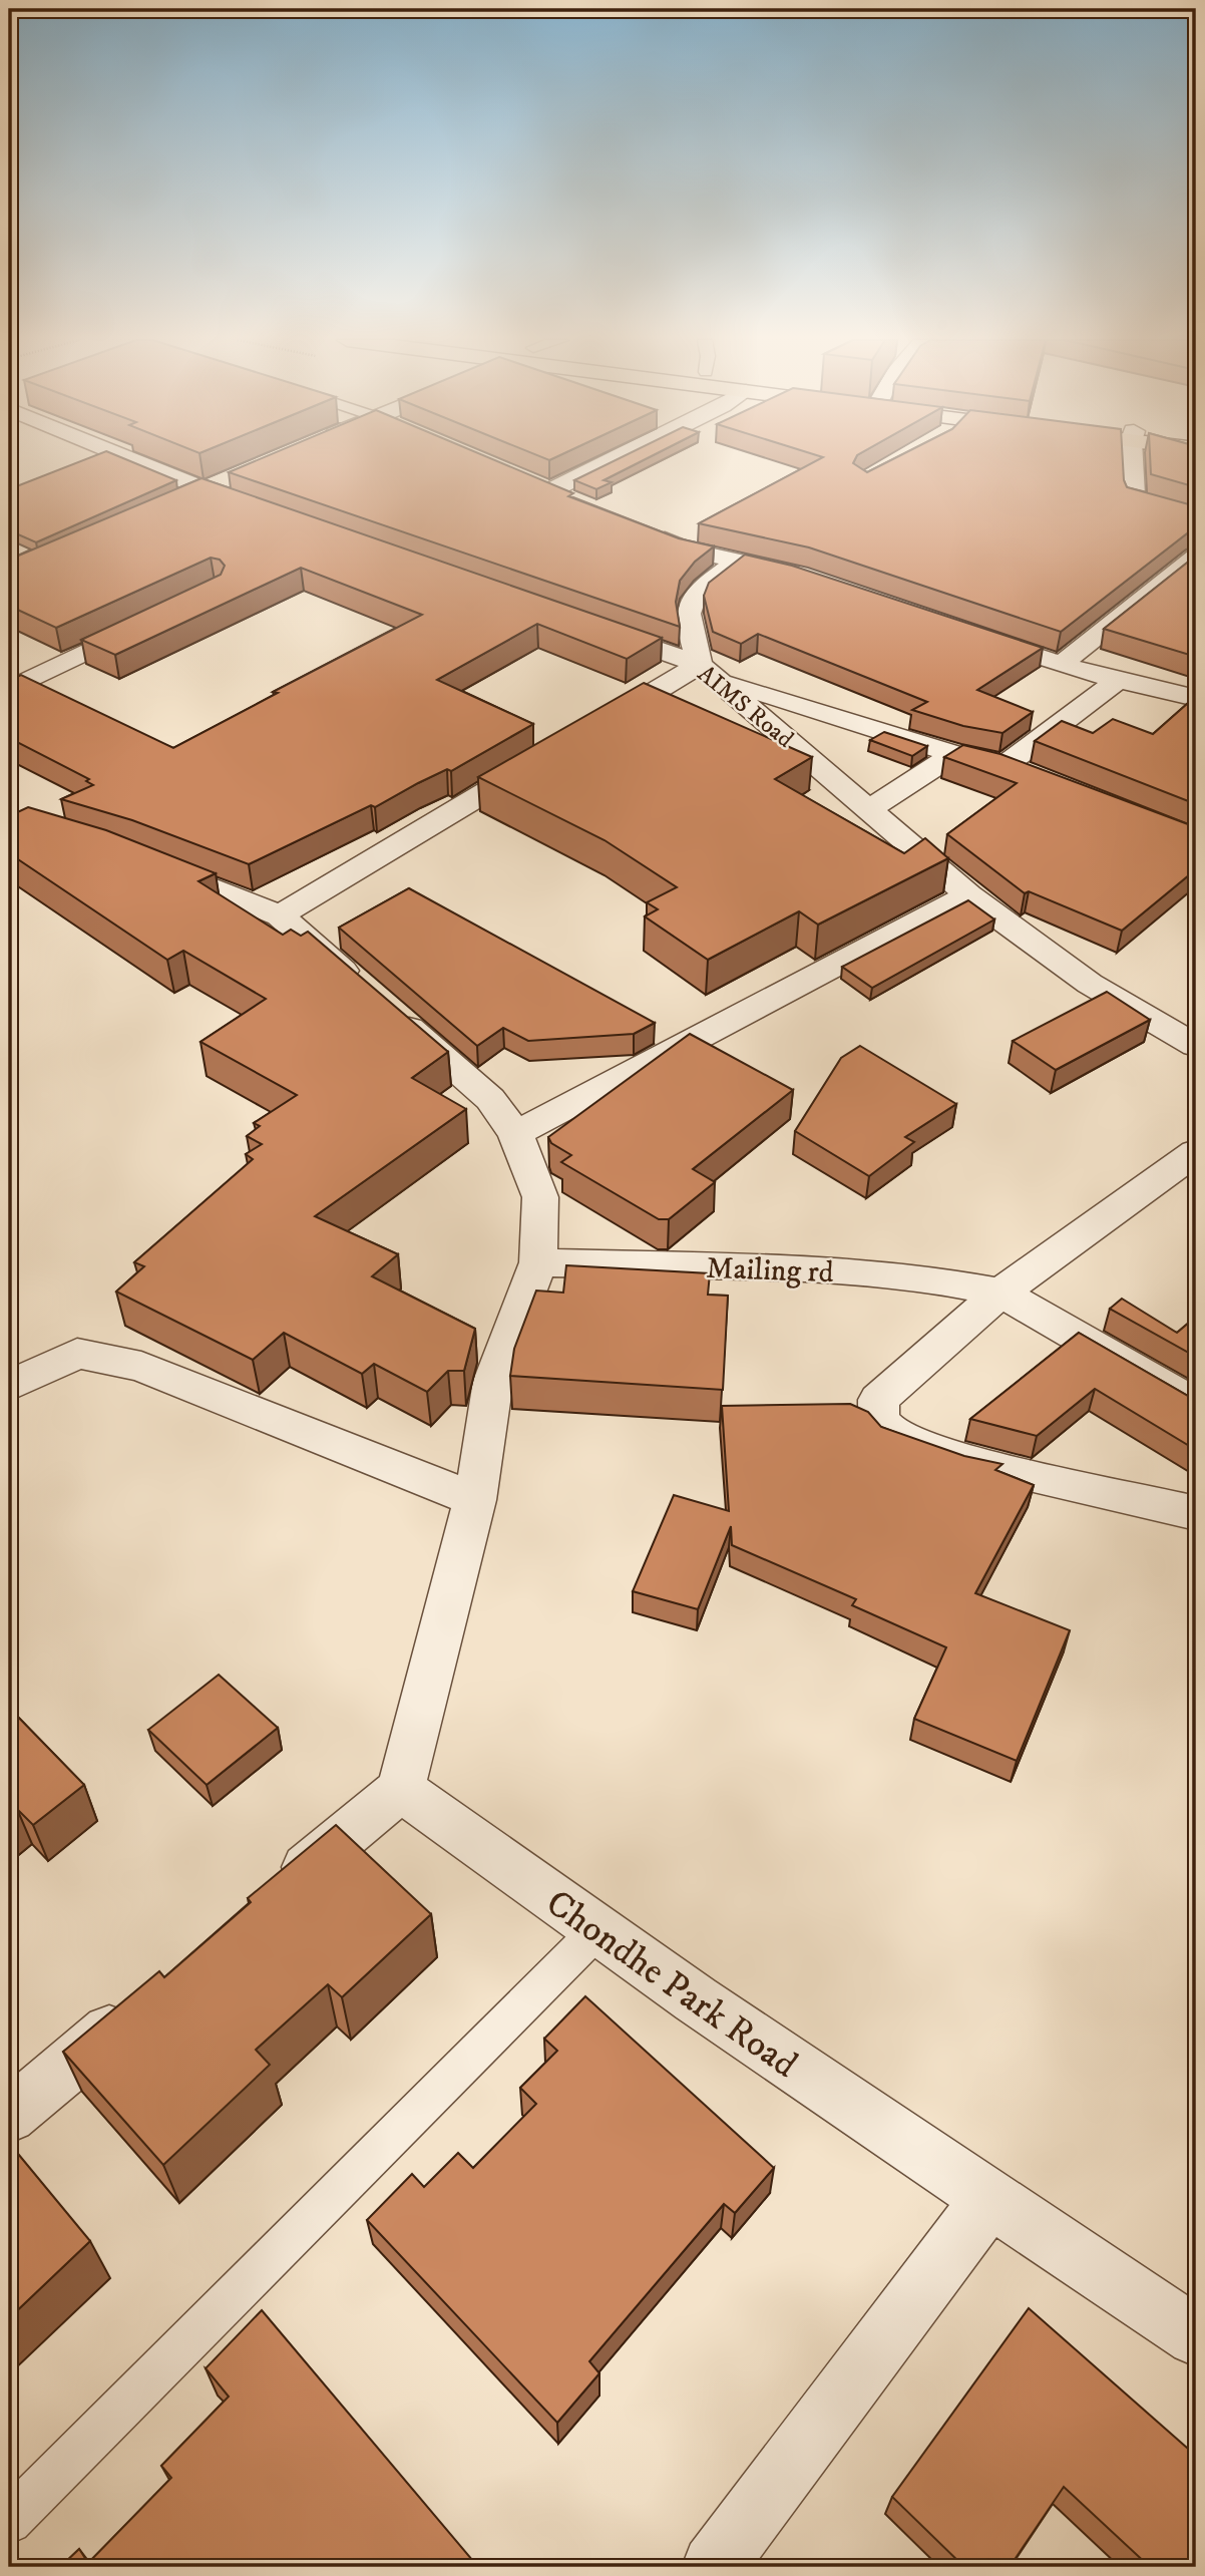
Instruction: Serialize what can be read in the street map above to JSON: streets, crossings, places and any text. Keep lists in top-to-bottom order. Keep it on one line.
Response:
{"streets":{"street":["AIMS Road","Mailing rd","Chondhe Park Road"]}}
